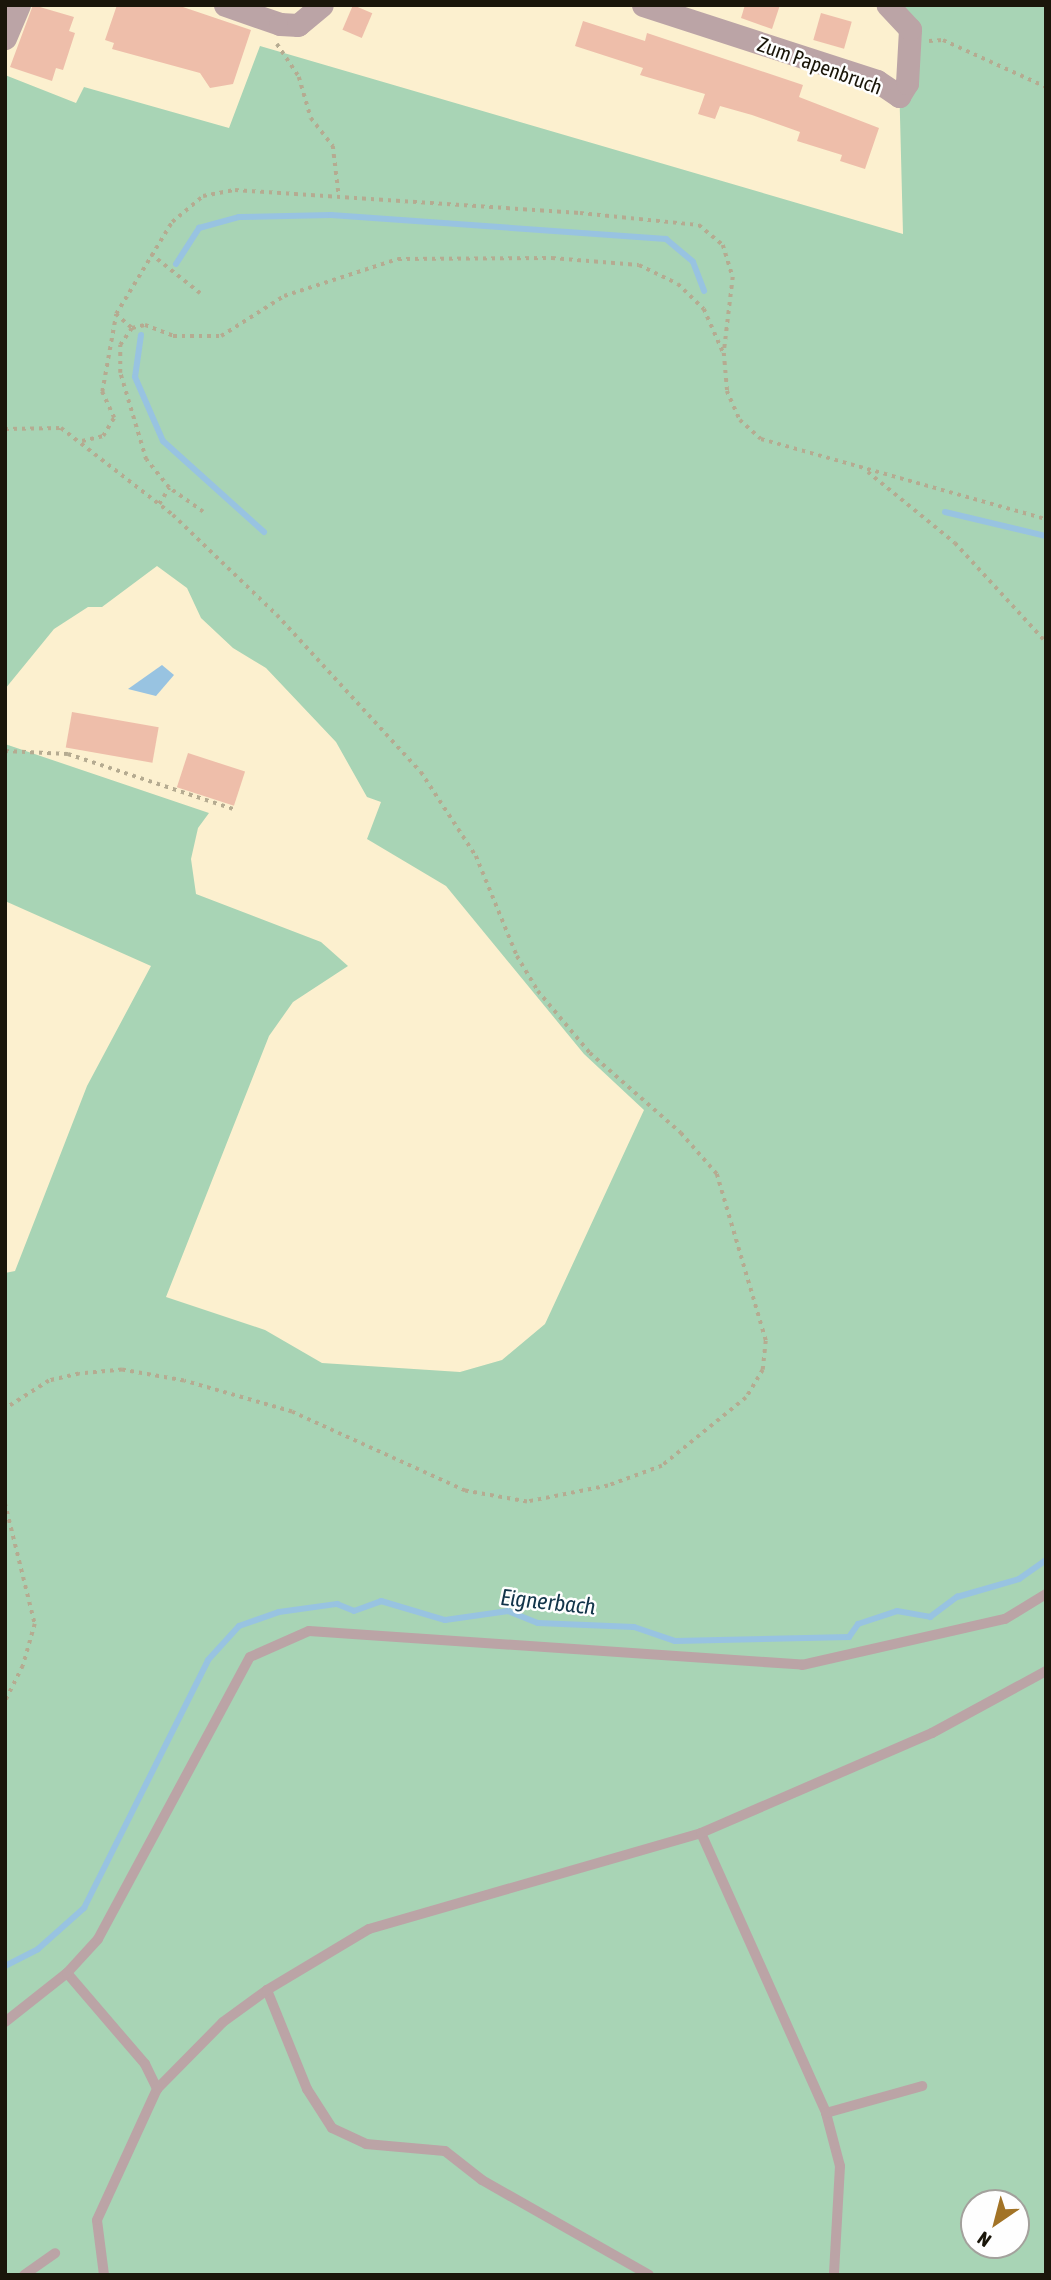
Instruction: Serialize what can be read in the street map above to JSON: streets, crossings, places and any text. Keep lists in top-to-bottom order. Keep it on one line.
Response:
{"streets":{"street":["Zum Papenbruch"]},"water":["Eignerbach"],"north":"bottom left"}
